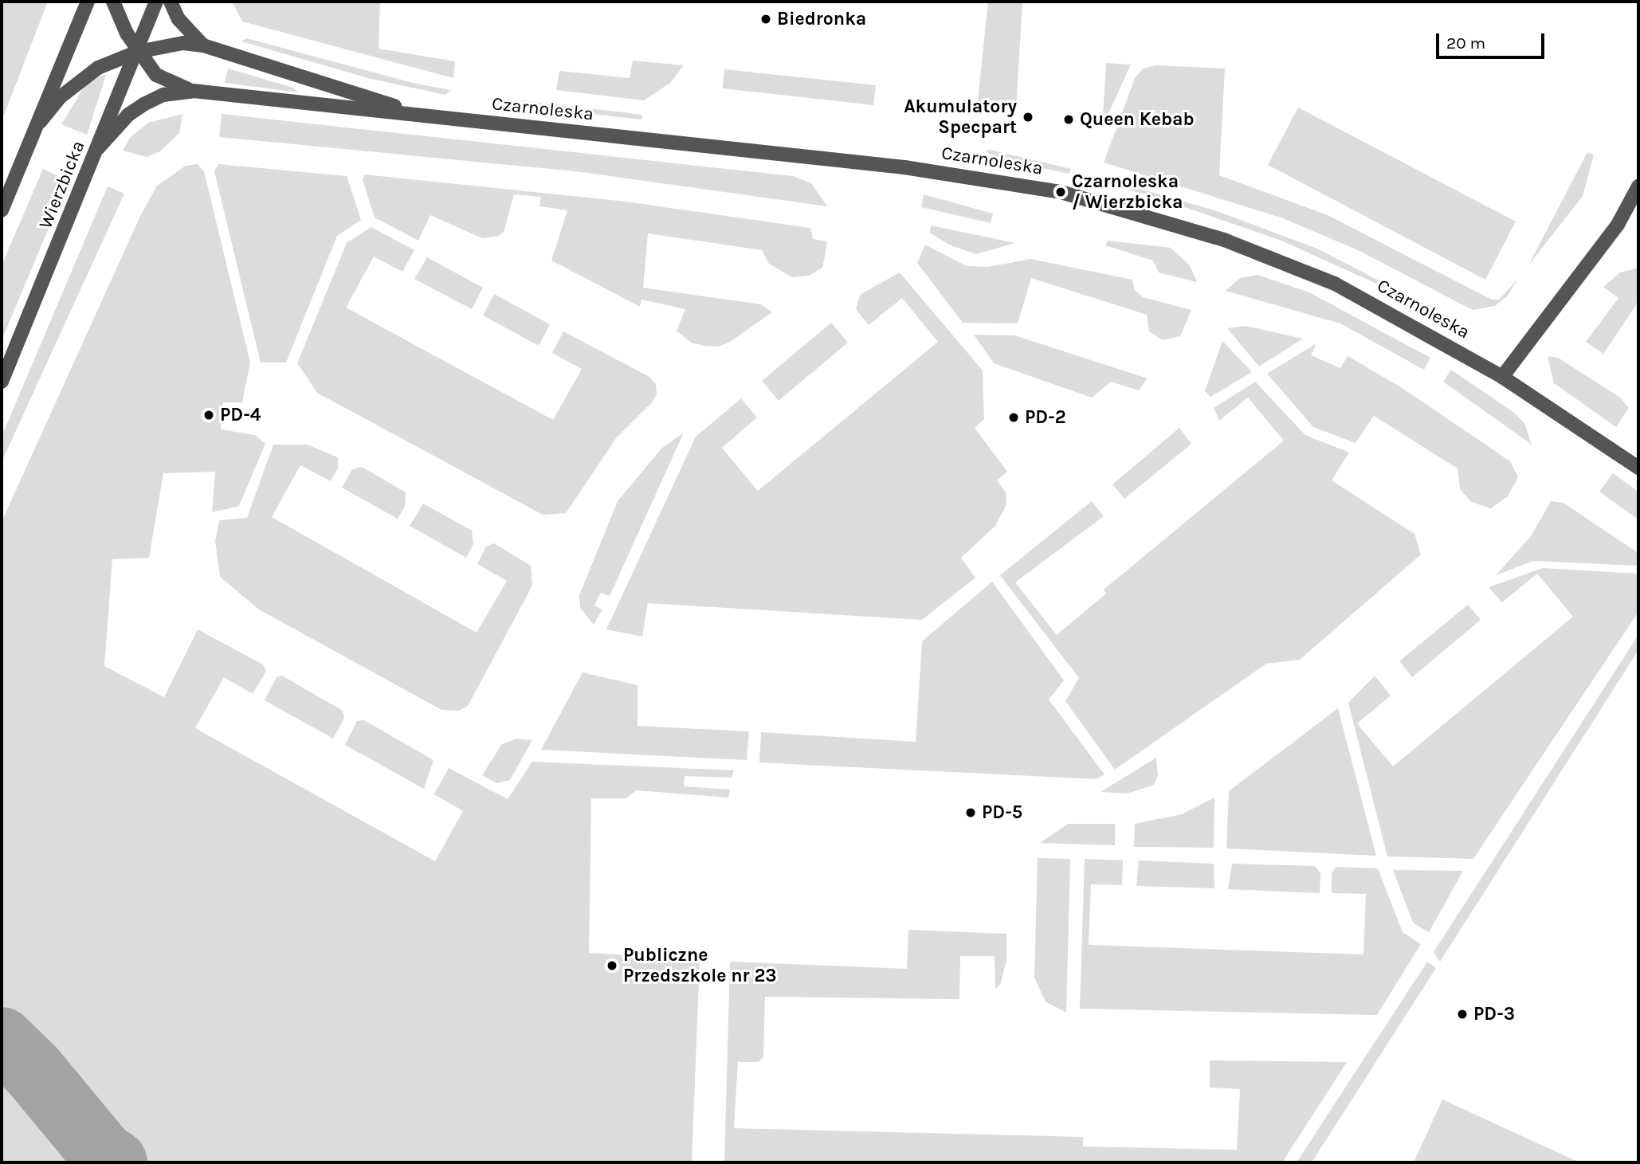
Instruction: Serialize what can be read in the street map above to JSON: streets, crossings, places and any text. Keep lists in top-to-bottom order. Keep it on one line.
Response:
{"streets":{"street":["Czarnoleska","Wierzbicka"]},"crossings":[["Czarnoleska","Wierzbicka"]],"places":["Biedronka","Akumulatory Specpart","Queen Kebab","Czarnoleska / Wierzbicka","PD-4","PD-2","PD-5","Publiczne Przedszkole nr 23","PD-3"],"scale_bar":"20 m"}
